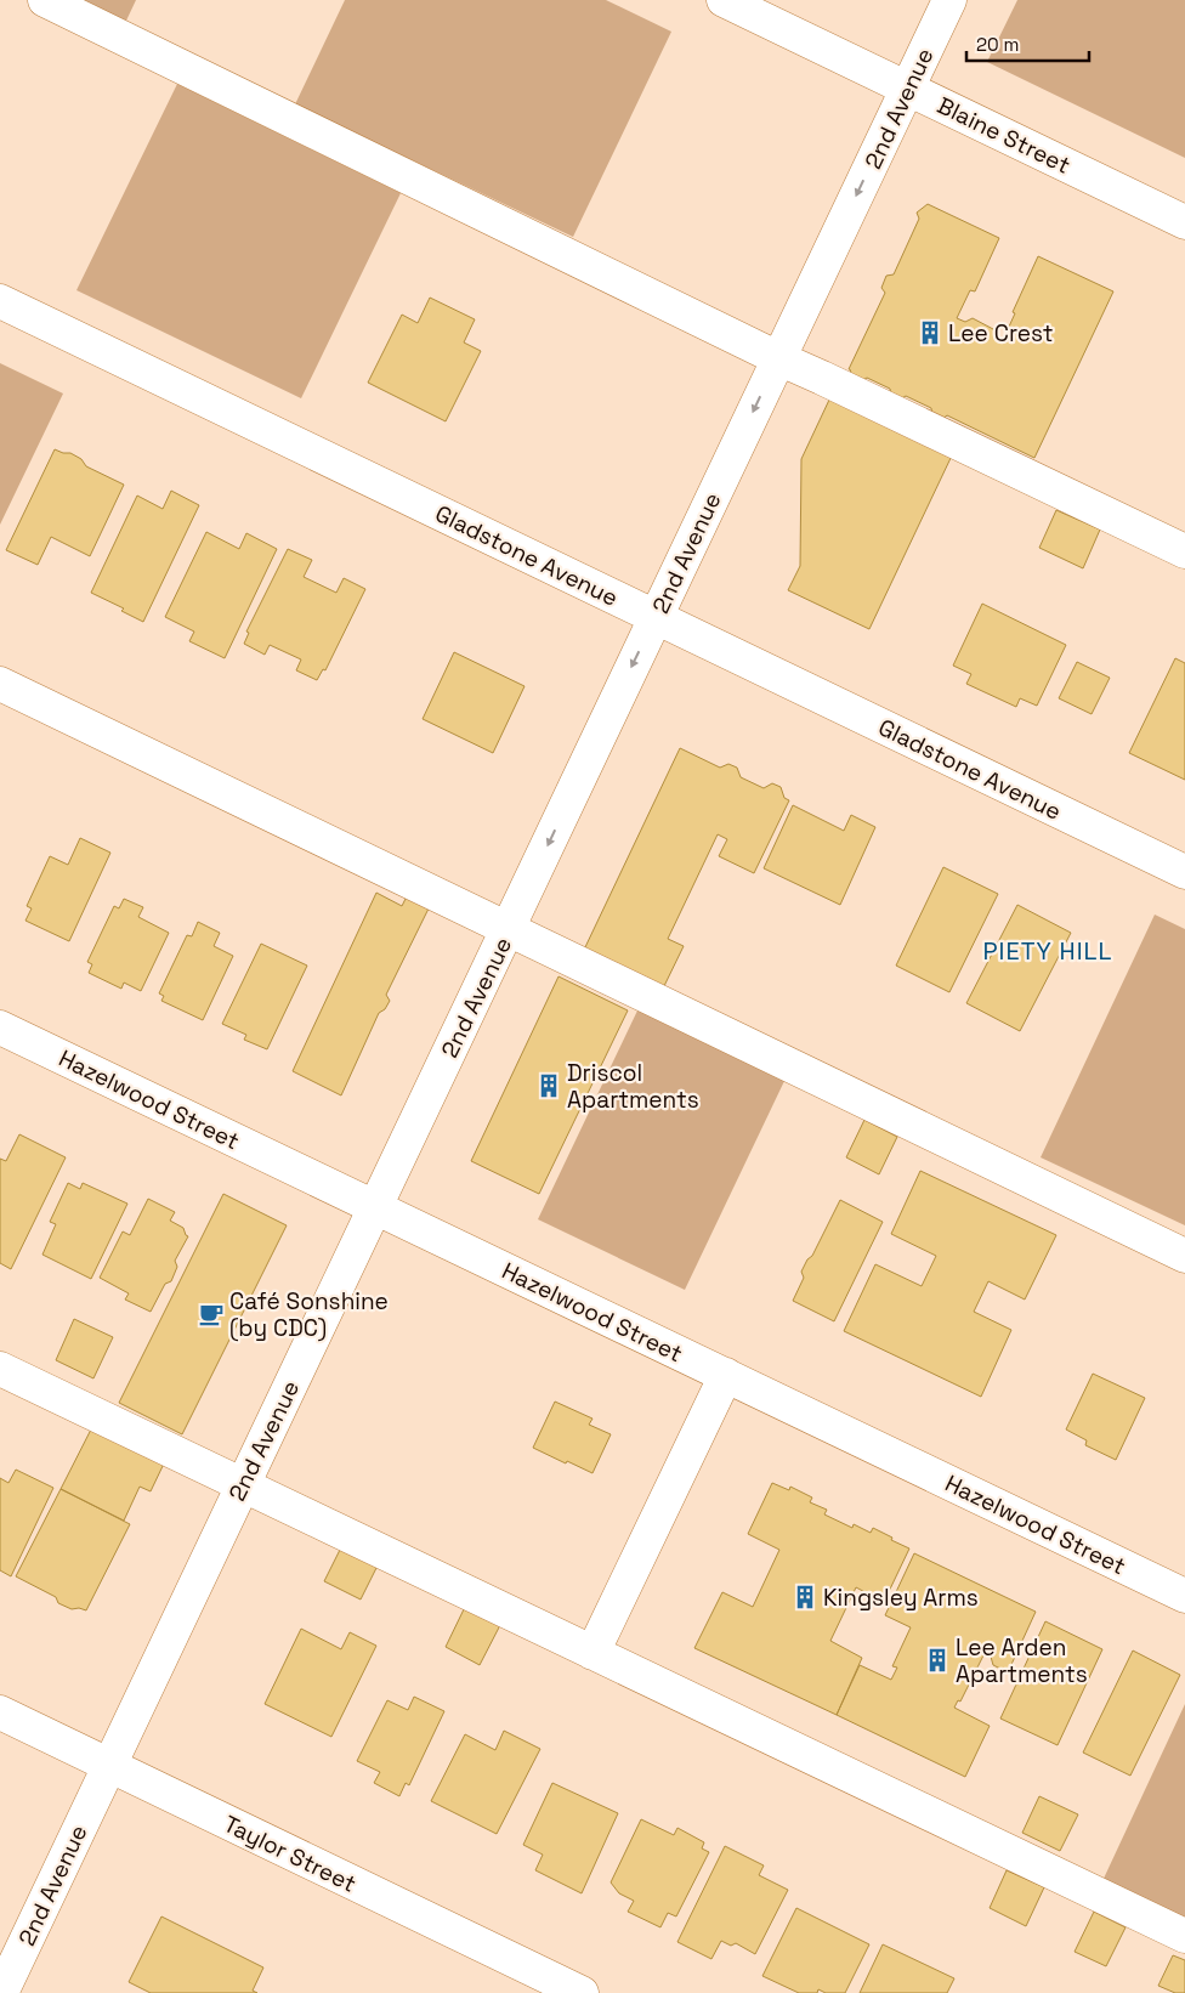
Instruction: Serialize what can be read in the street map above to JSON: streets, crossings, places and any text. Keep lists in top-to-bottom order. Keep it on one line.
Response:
{"streets":{"street":["2nd Avenue","Blaine Street","Gladstone Avenue","Hazelwood Street","Taylor Street"]},"crossings":[["2nd Avenue","Blaine Street"],["2nd Avenue","Gladstone Avenue"],["2nd Avenue","Hazelwood Street"],["2nd Avenue","Taylor Street"]],"one_way":["2nd Avenue"],"districts":["PIETY HILL"],"places":{"building":["Lee Crest","Driscol Apartments","Kingsley Arms","Lee Arden Apartments"],"cafe":["Café Sonshine (by CDC)"]},"scale_bar":"20 m"}
